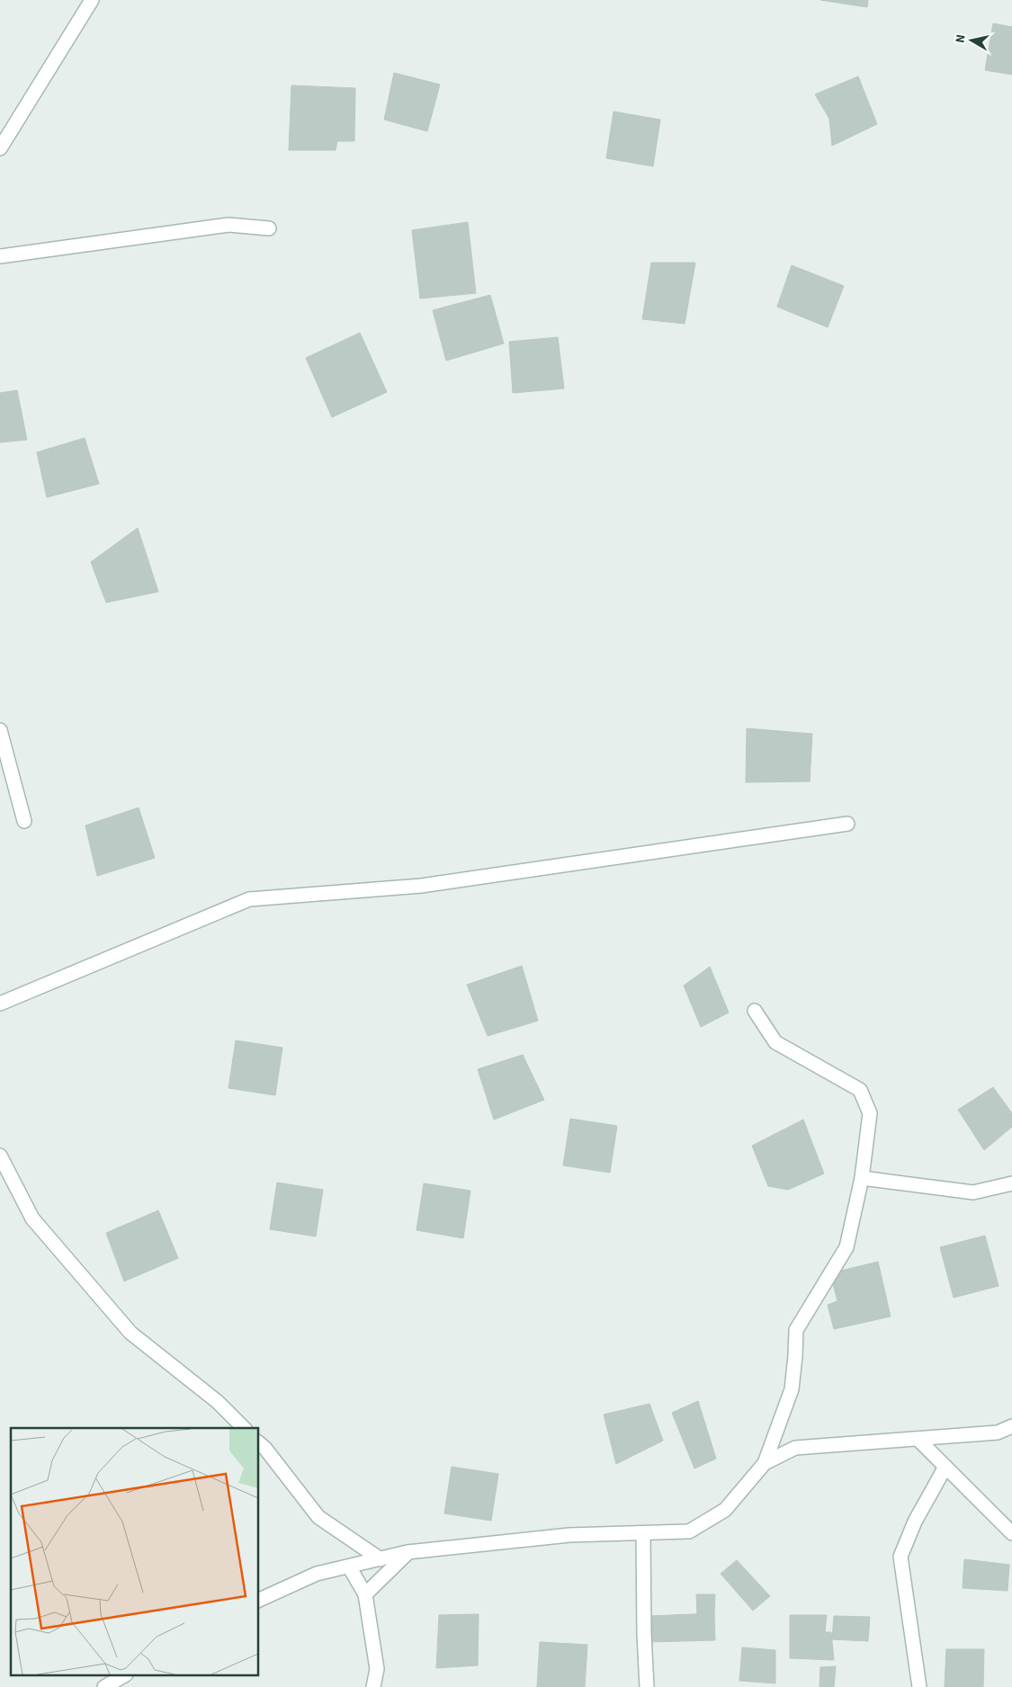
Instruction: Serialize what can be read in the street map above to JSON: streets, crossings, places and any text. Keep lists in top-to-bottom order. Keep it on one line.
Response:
{"north":"left"}
